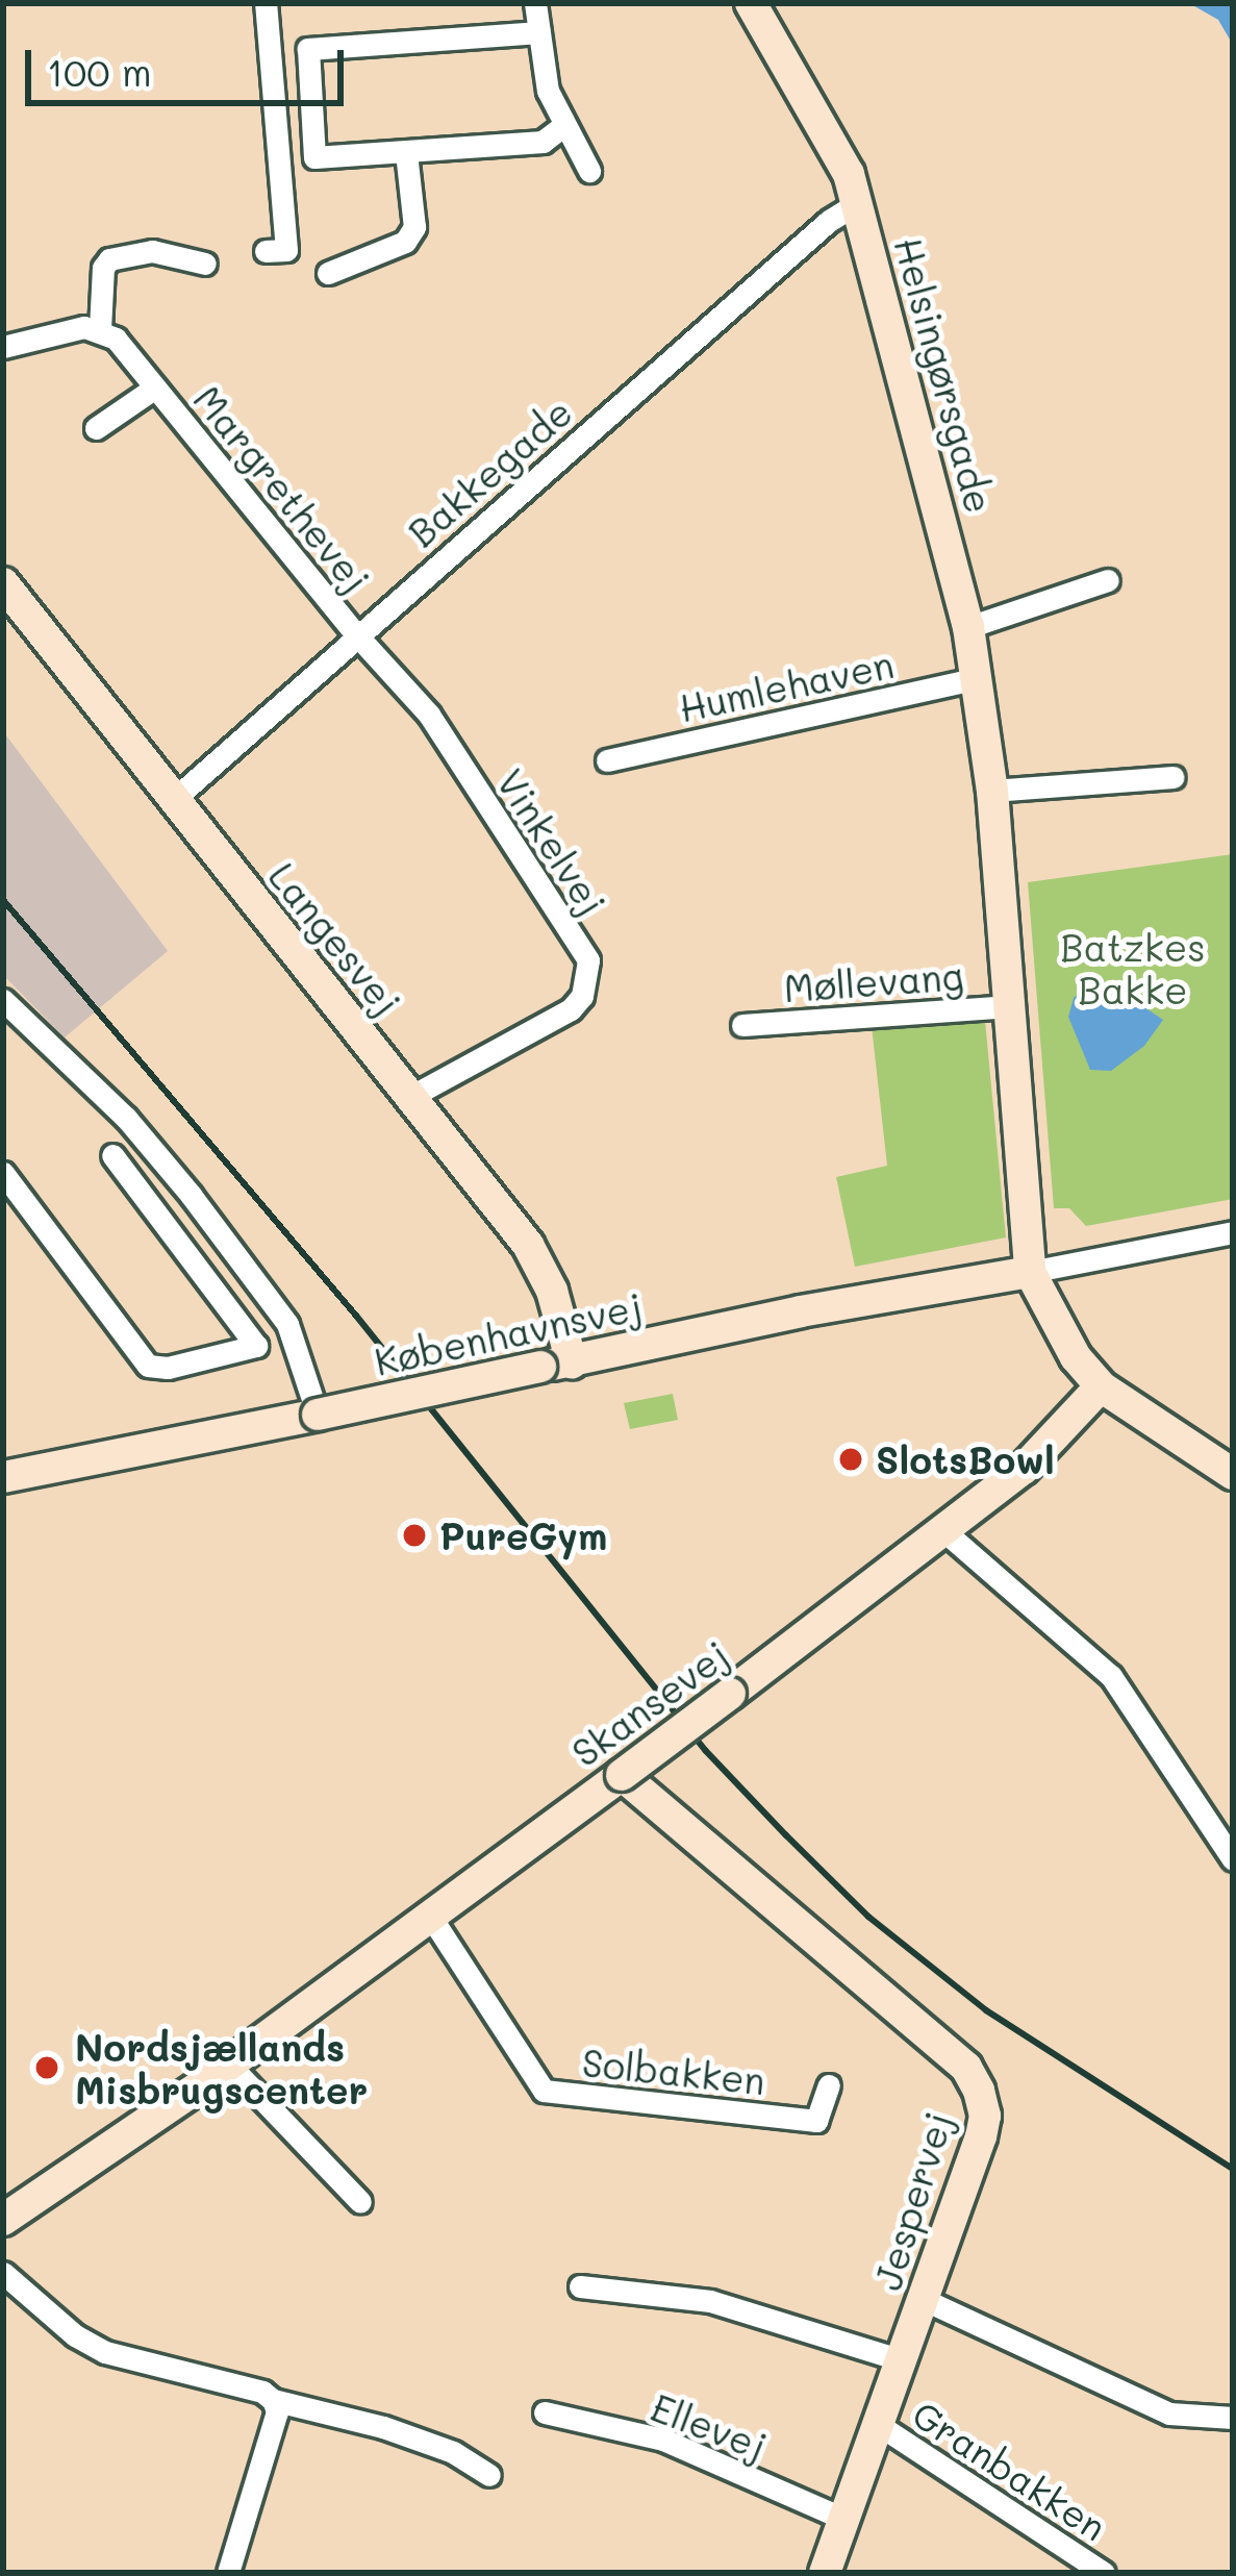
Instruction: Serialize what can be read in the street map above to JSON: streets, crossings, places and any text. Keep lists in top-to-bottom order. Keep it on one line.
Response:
{"streets":{"street":["Helsingørsgade","Bakkegade","Margrethevej","Humlehaven","Vinkelvej","Langesvej","Møllevang","Københavnsvej","Skansevej","Solbakken","Jespervej","Ellevej","Granbakken"]},"crossings":[["Helsingørsgade","Bakkegade"],["Helsingørsgade","Humlehaven"],["Helsingørsgade","Møllevang"],["Helsingørsgade","Københavnsvej"],["Bakkegade","Margrethevej"],["Bakkegade","Vinkelvej"],["Bakkegade","Langesvej"],["Margrethevej","Vinkelvej"],["Vinkelvej","Langesvej"],["Langesvej","Københavnsvej"],["Skansevej","Solbakken"],["Skansevej","Jespervej"],["Jespervej","Ellevej"],["Jespervej","Granbakken"]],"parks":["Batzkes Bakke"],"places":["SlotsBowl","PureGym","Nordsjællands Misbrugscenter"],"scale_bar":"100 m"}
